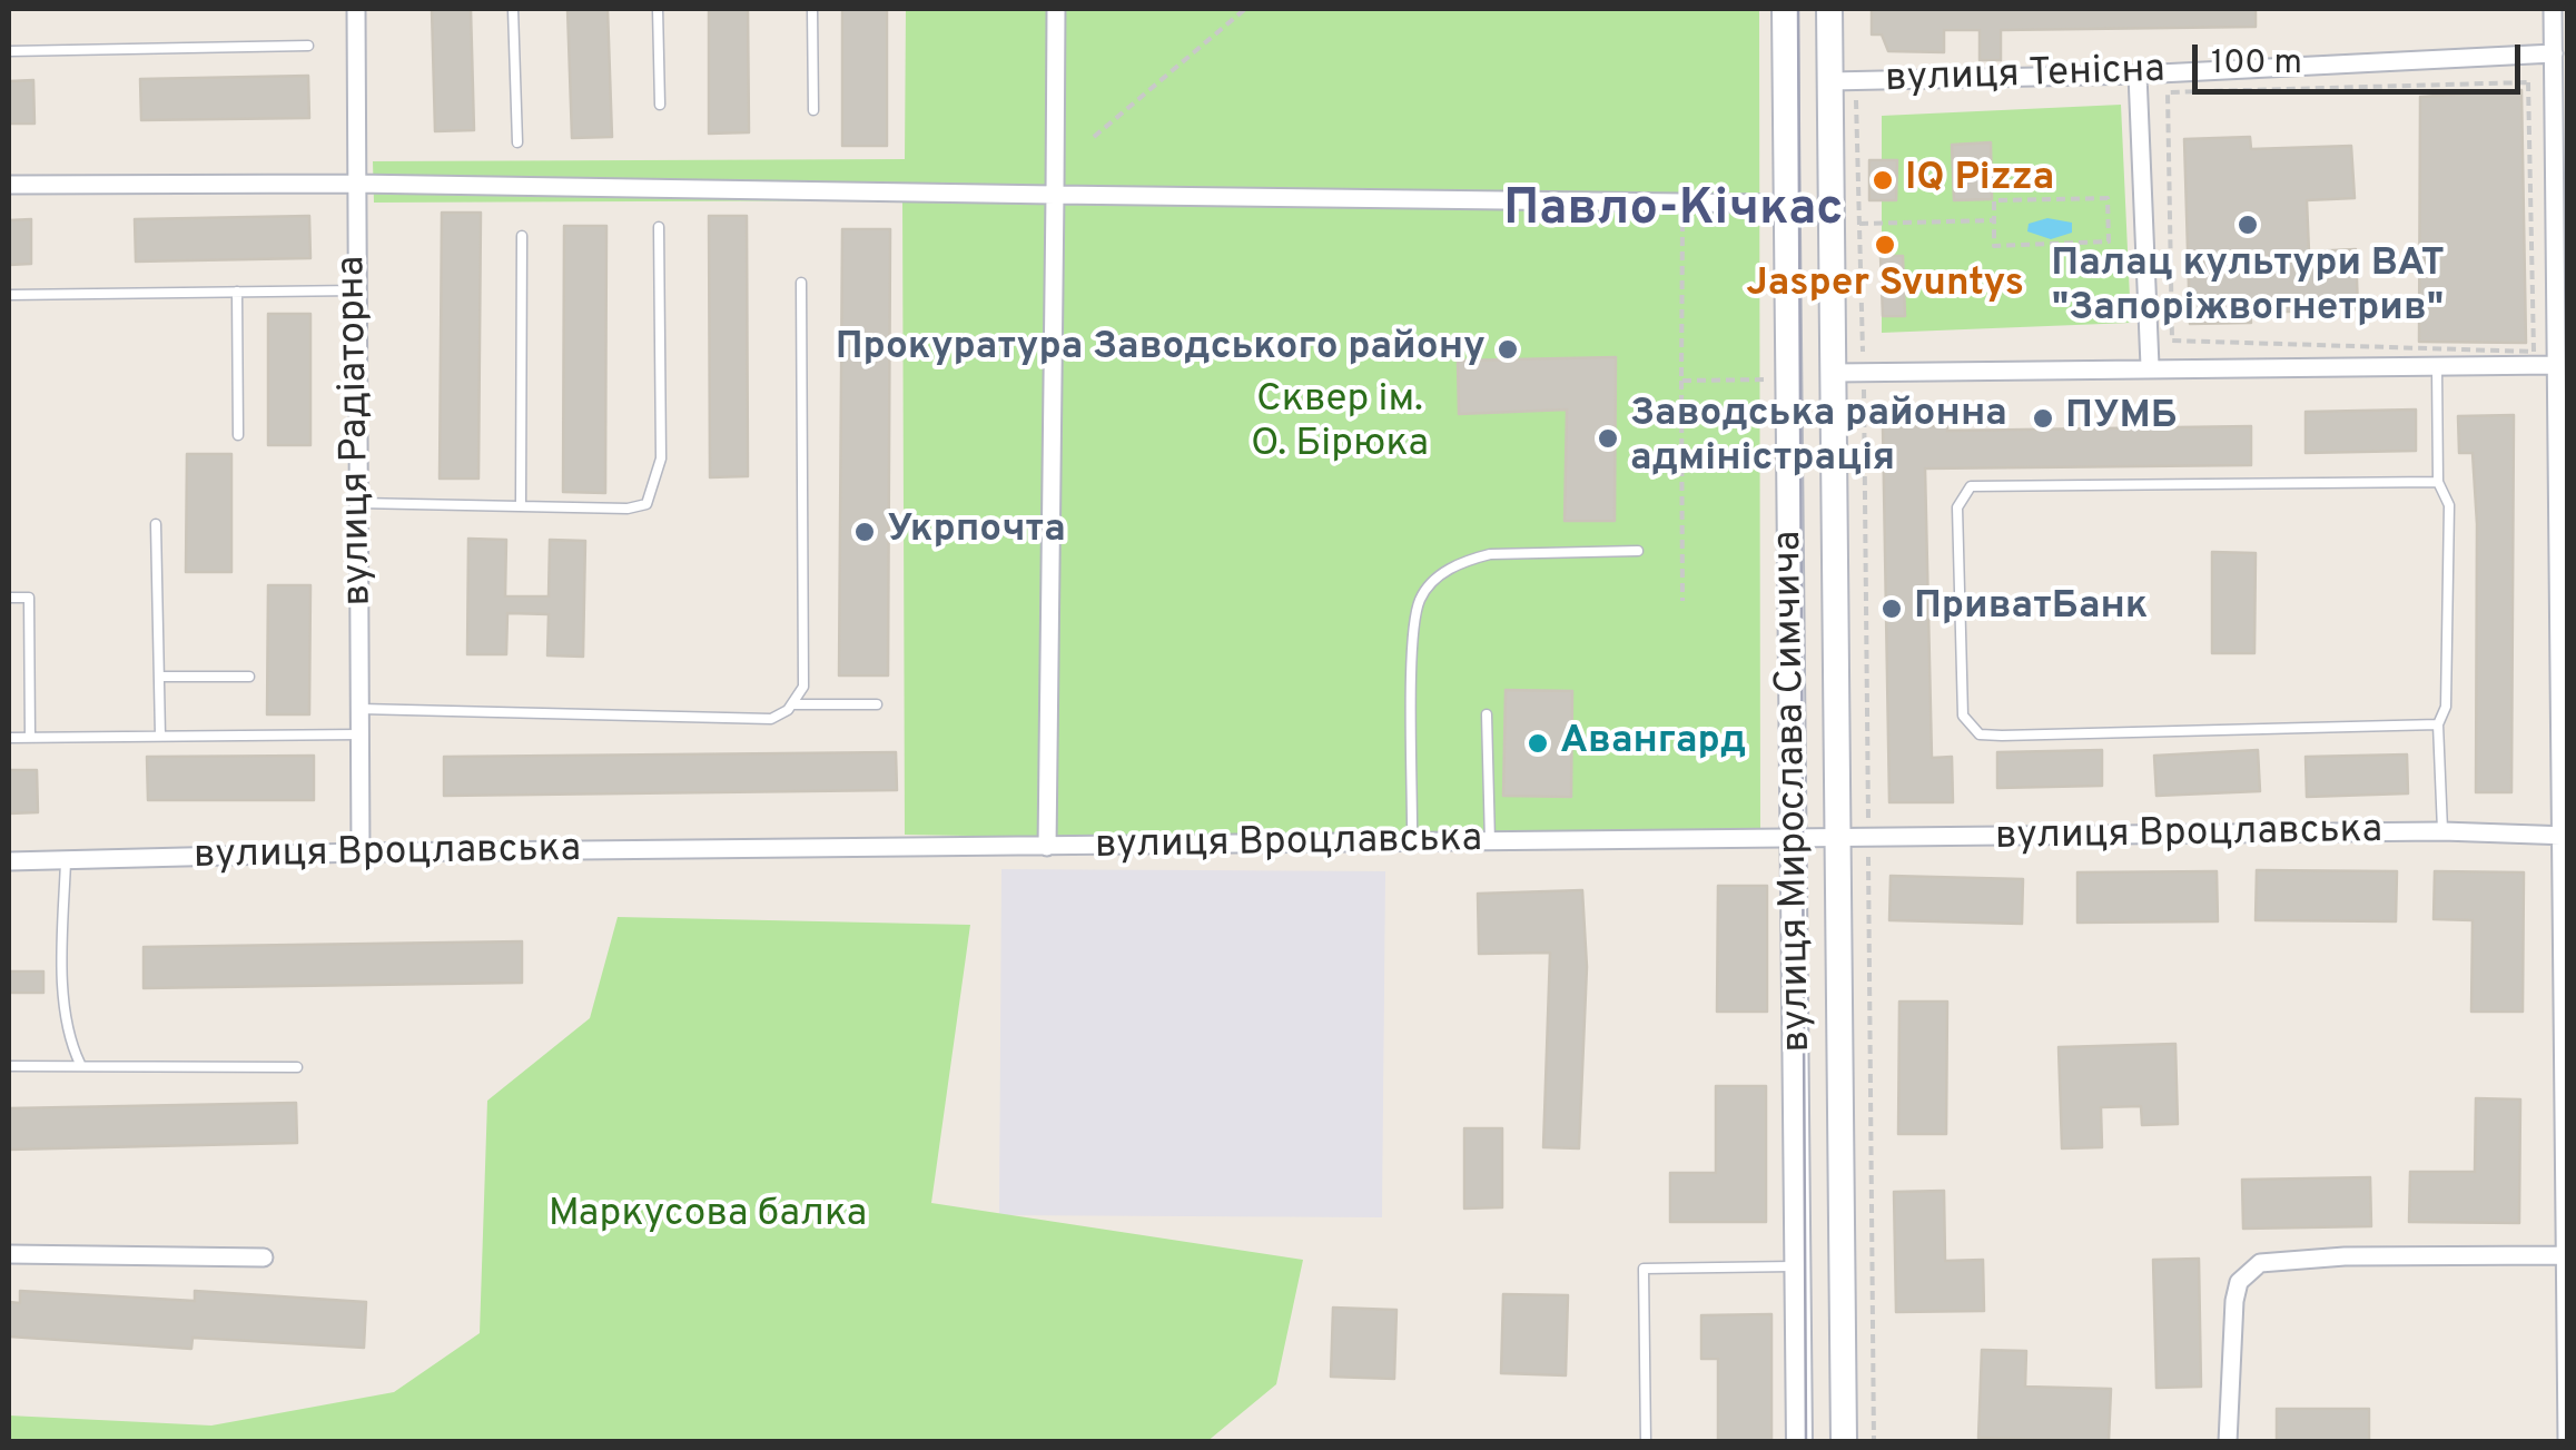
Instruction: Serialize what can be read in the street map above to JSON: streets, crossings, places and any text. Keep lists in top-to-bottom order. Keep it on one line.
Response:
{"streets":{"street":["вулиця Тенісна","вулиця Радіаторна","вулиця Мирослава Симчича","вулиця Вроцлавська"]},"crossings":[["вулиця Тенісна","вулиця Мирослава Симчича"],["вулиця Радіаторна","вулиця Вроцлавська"],["вулиця Мирослава Симчича","вулиця Вроцлавська"]],"districts":["Павло-Кічкас"],"parks":["Сквер ім. О. Бірюка","Маркусова балка"],"places":["IQ Pіzza","Палац культури ВАТ \"Запоріжвогнетрив\"","Jasper Svuntys","Прокуратура Заводського району","ПУМБ","Заводська районна адміністрація","Укрпочта","ПриватБанк","Авангард"],"scale_bar":"100 m"}
